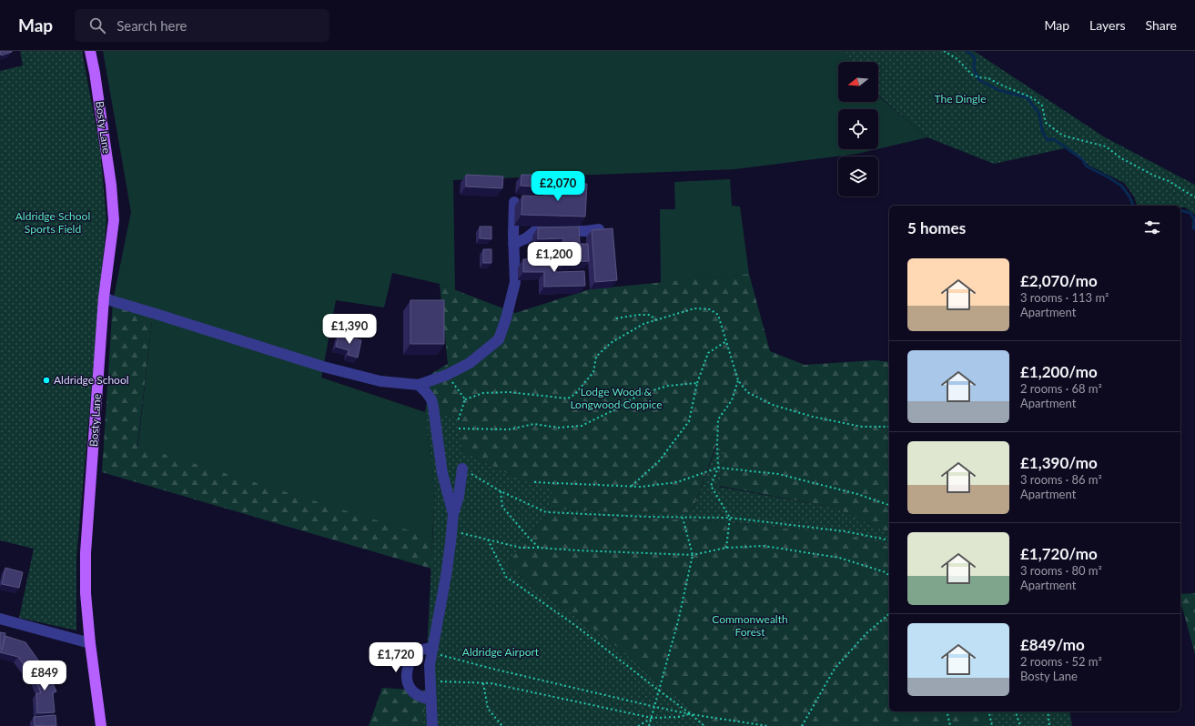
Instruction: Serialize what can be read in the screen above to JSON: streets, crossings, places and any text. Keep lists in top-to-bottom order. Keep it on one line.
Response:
{"streets":{"main road":["Bosty Lane"]},"parks":["The Dingle","Aldridge School Sports Field","Lodge Wood & Longwood Coppice","Commonwealth Forest","Aldridge Airport"],"places":["Aldridge School"],"north":"left","page":{"header":"Map","search":"Search here","nav":["Map","Layers","Share"],"price":["£2,070","£1,200","£1,390","£1,720","£849"],"heading":"5 homes","list":[{"name":"£2,070/mo","note":"3 rooms · 113 m² · Apartment"},{"name":"£1,200/mo","note":"2 rooms · 68 m² · Apartment"},{"name":"£1,390/mo","note":"3 rooms · 86 m² · Apartment"},{"name":"£1,720/mo","note":"3 rooms · 80 m² · Apartment"},{"name":"£849/mo","note":"2 rooms · 52 m² · Bosty Lane"}]}}
